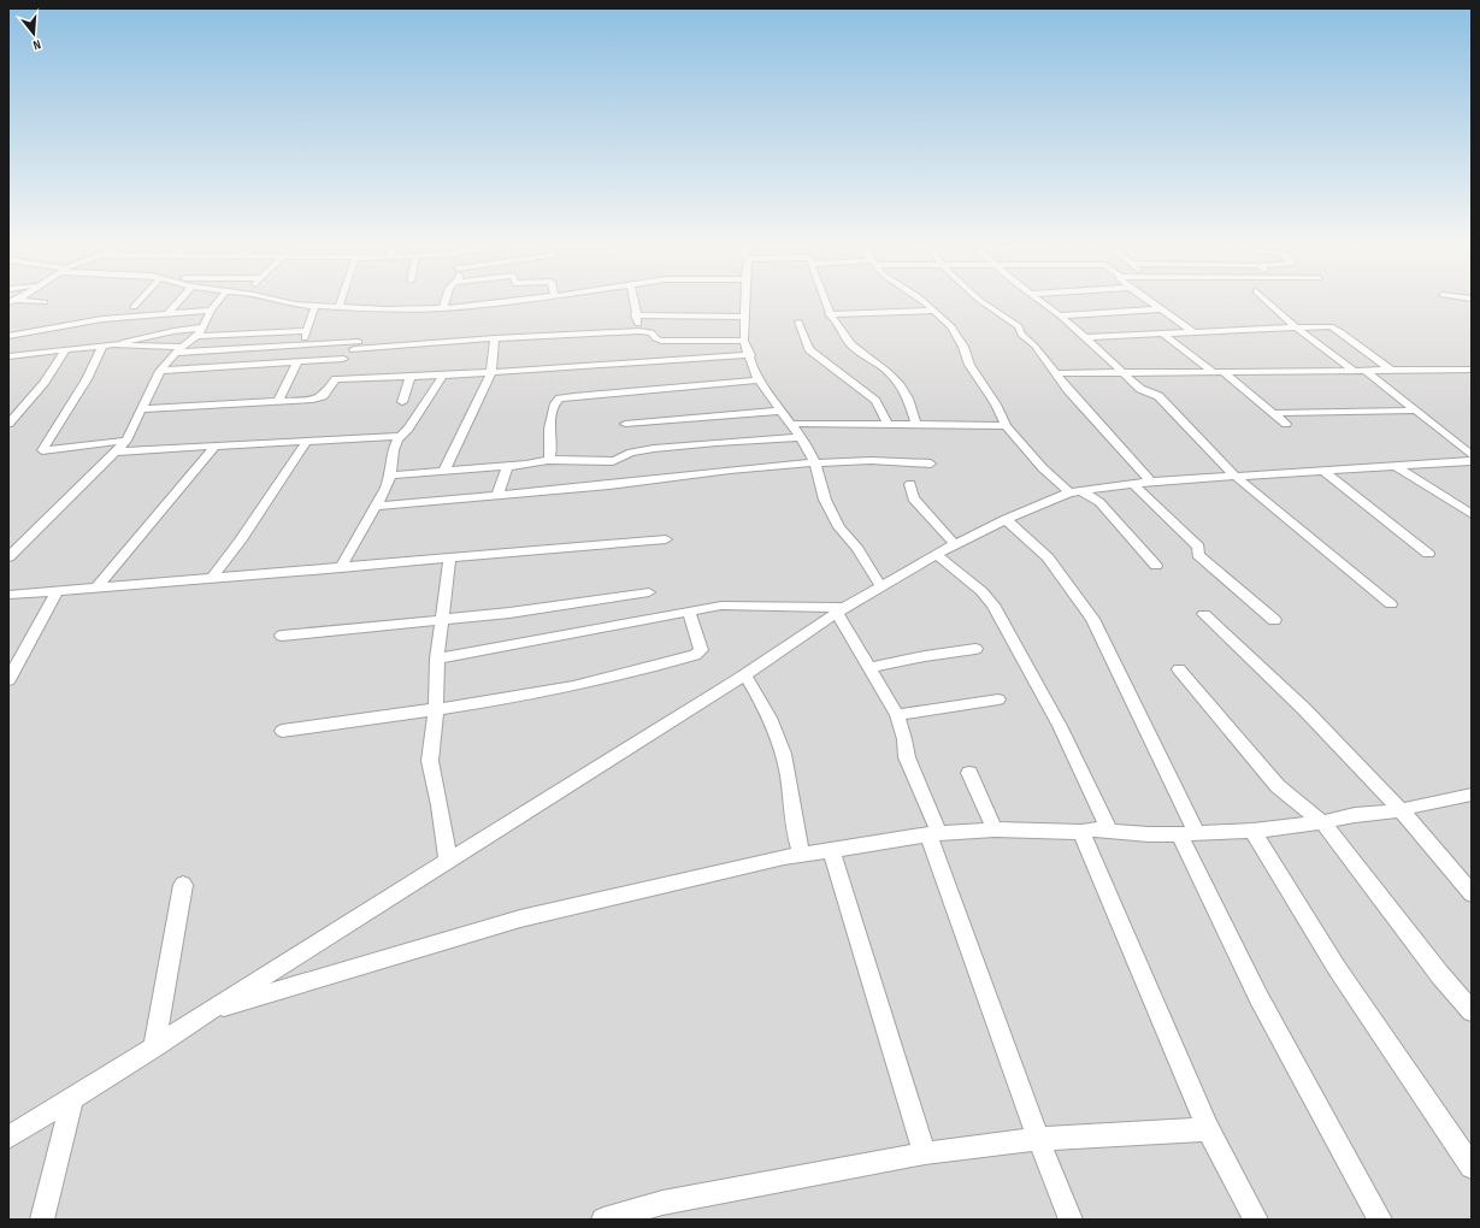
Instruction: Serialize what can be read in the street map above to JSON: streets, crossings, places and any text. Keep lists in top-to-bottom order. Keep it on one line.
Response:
{"north":"bottom"}
